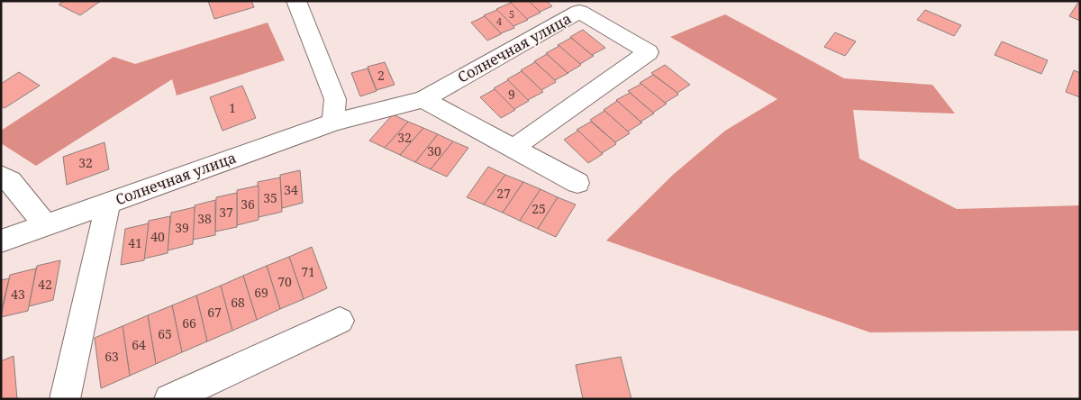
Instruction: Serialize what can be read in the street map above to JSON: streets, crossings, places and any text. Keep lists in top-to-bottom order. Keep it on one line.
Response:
{"streets":{"street":["Солнечная улица"]},"house_numbers":["5","4","2","9","1","32","30","32","34","27","35","36","25","37","38","39","40","41","71","70","42","69","43","68","67","66","65","64","63"]}
